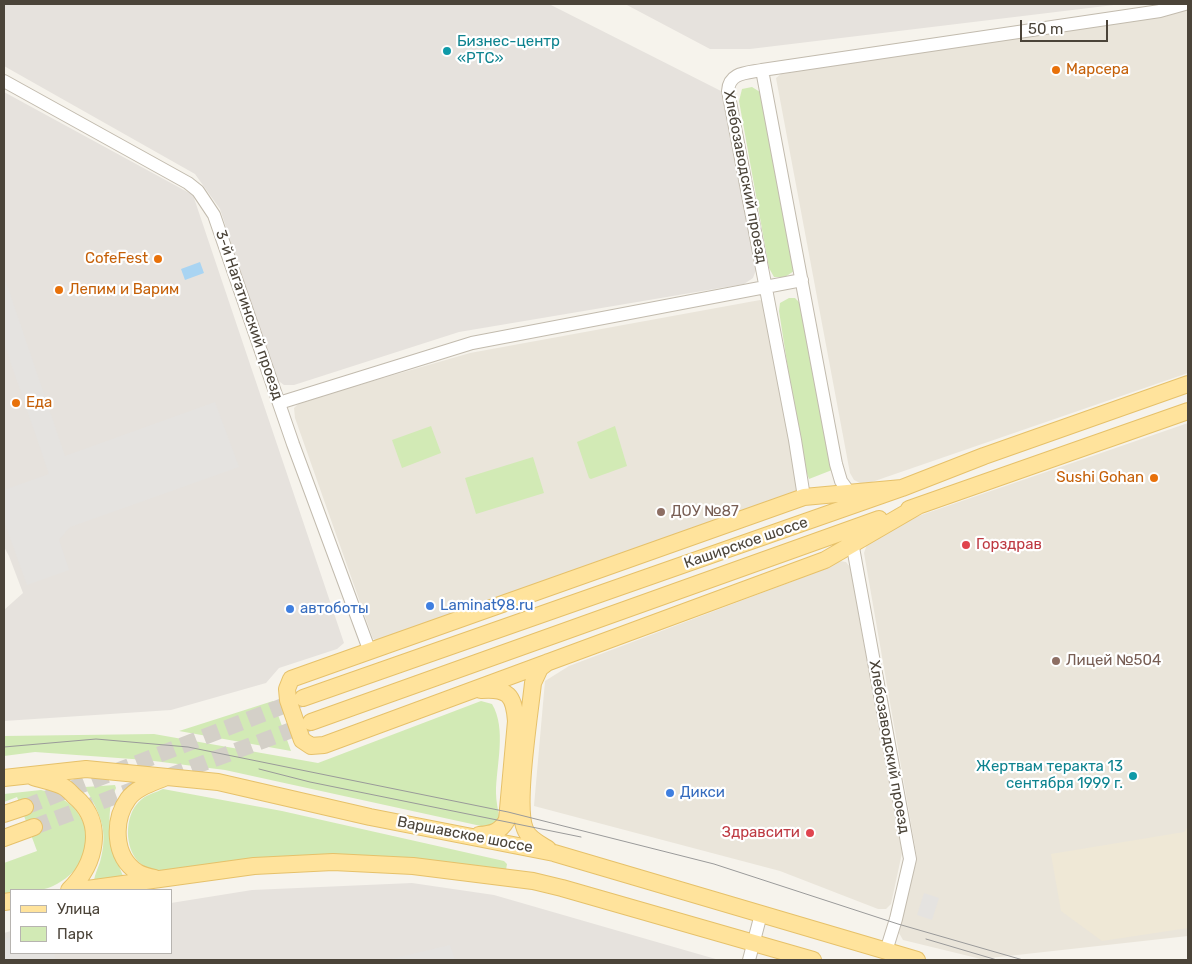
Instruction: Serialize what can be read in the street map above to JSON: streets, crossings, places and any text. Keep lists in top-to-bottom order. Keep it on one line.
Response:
{"streets":{"main road":["Каширское шоссе","Варшавское шоссе"],"street":["Хлебозаводский проезд","3-й Нагатинский проезд"]},"crossings":[["Хлебозаводский проезд","Варшавское шоссе"]],"places":["Бизнес-центр «РТС»","Марсера","CofeFest","Лепим и Варим","Еда","Sushi Gohan","ДОУ №87","Горздрав","Laminat98.ru","автоботы","Лицей №504","Жертвам теракта 13 сентября 1999 г.","Дикси","Здравсити"],"legend":["Улица","Парк"],"scale_bar":"50 m"}
